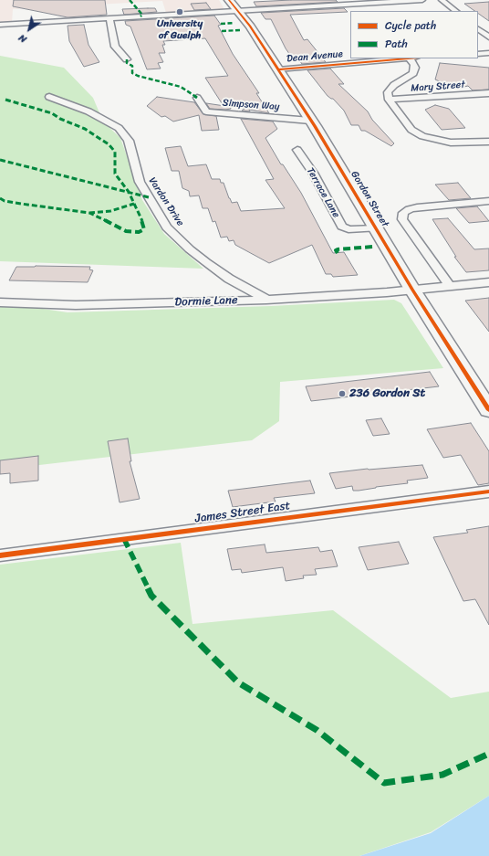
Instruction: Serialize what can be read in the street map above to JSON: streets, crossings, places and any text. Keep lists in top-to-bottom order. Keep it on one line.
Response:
{"streets":{"main road":["Gordon Street"],"street":["Dean Avenue","Mary Street","Simpson Way","Terrace Lane","Vardon Drive","Dormie Lane","James Street East"]},"crossings":[["Dean Avenue","Gordon Street"],["Simpson Way","Gordon Street"],["Terrace Lane","Gordon Street"],["Gordon Street","Dormie Lane"],["Vardon Drive","Dormie Lane"]],"places":["University of Guelph","236 Gordon St"],"legend":["Cycle path","Path"],"north":"bottom left"}
